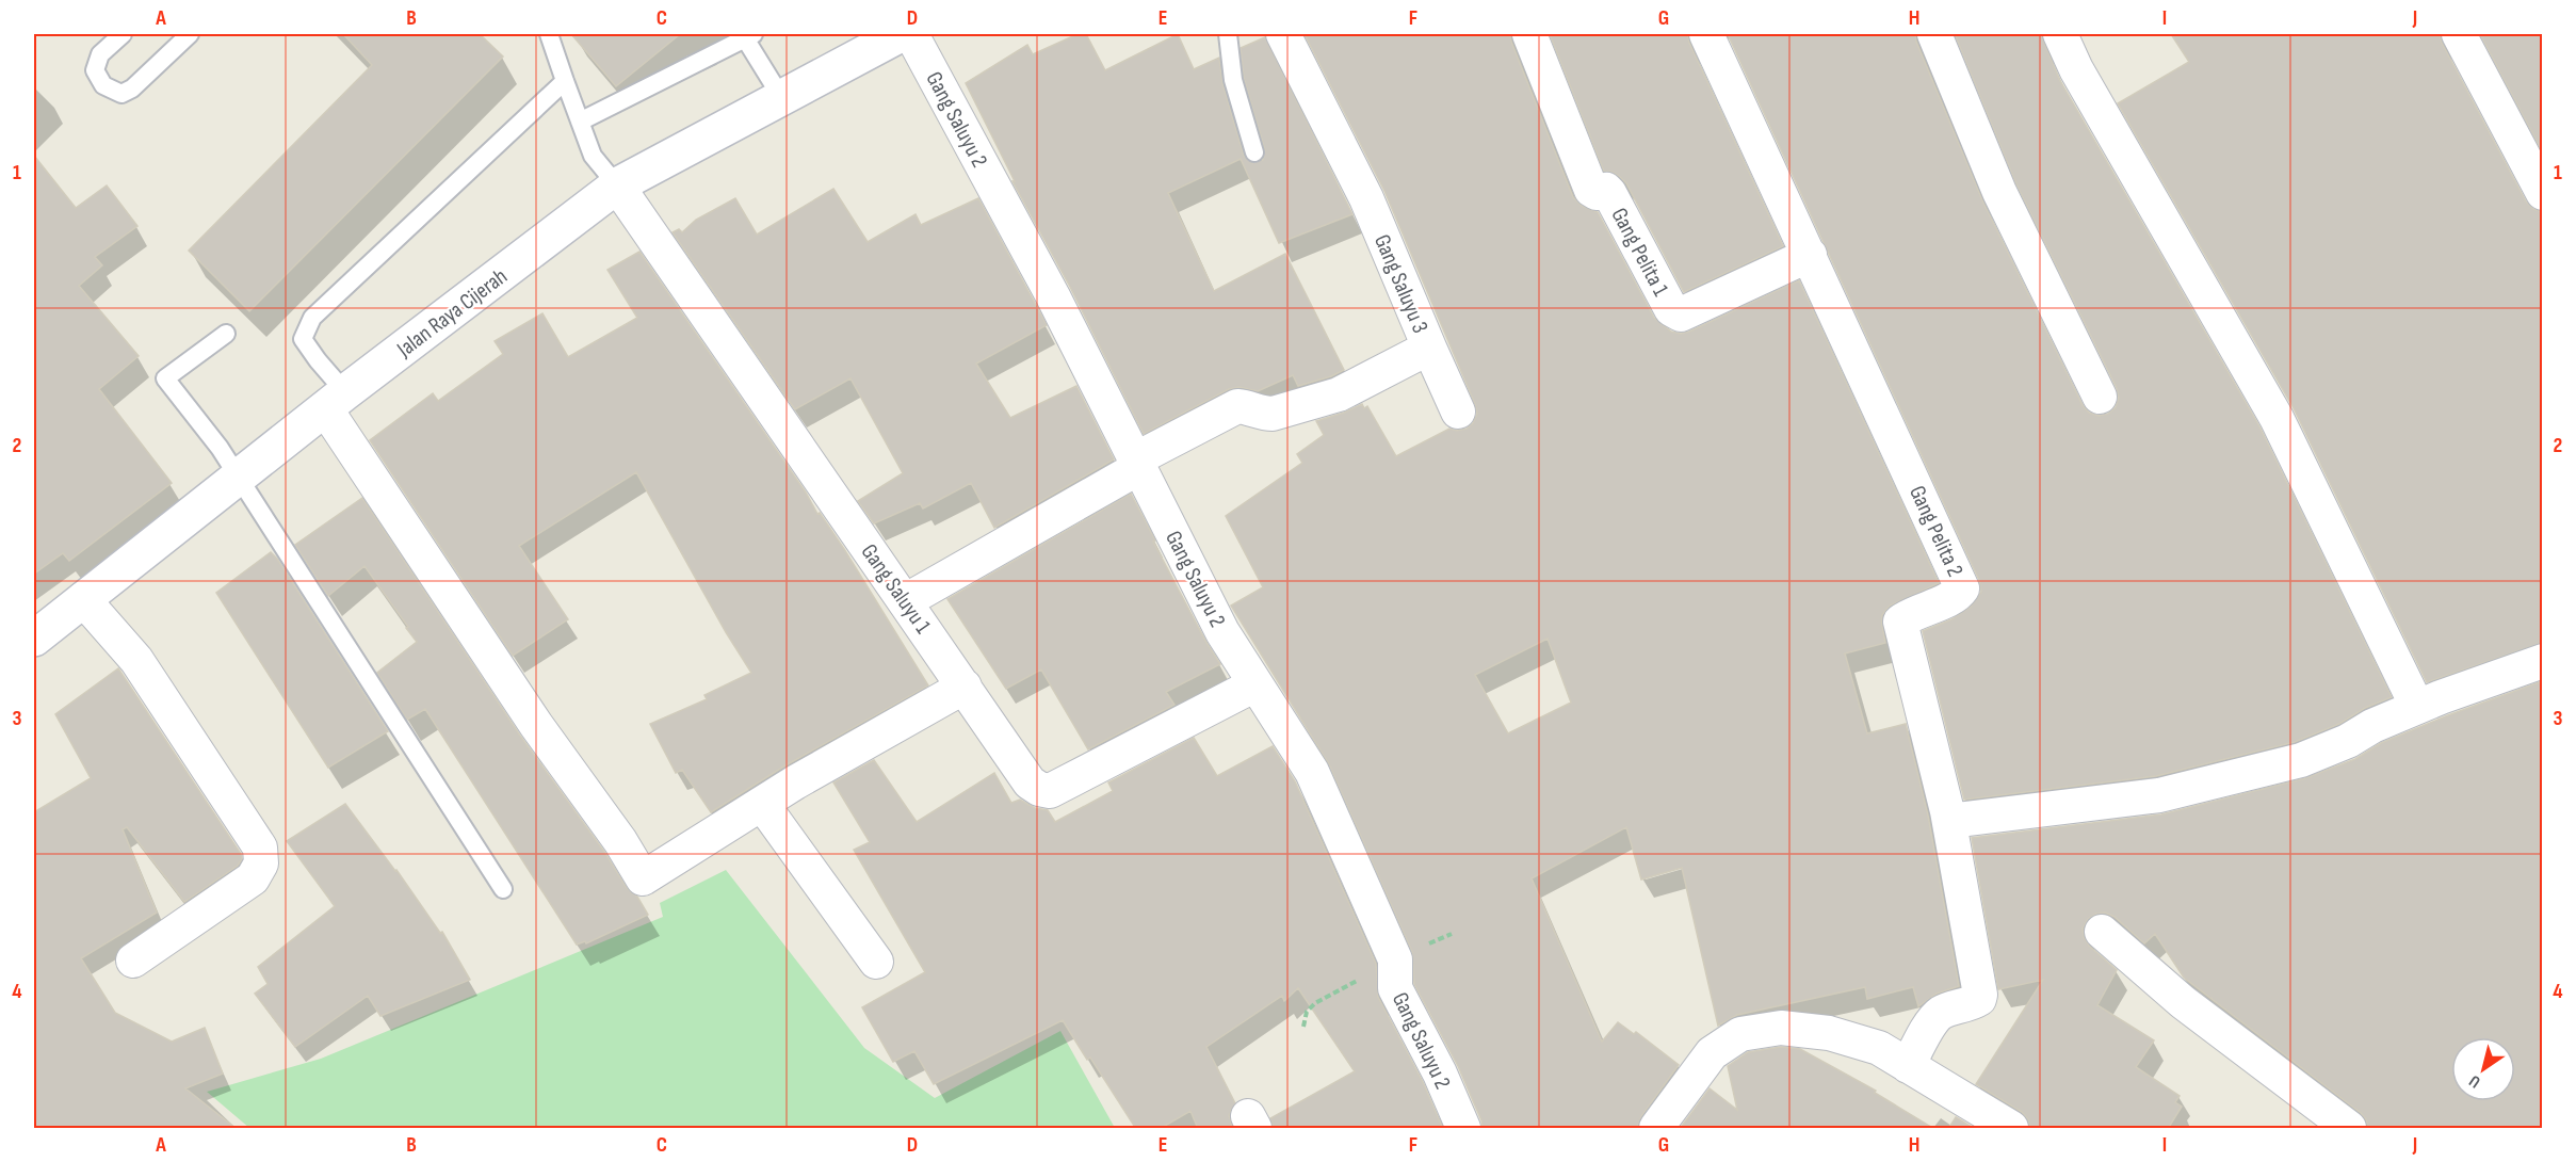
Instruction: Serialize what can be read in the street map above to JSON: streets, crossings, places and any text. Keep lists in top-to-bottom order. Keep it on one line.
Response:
{"streets":{"main road":["Jalan Raya Cijerah"],"street":["Gang Saluyu 2","Gang Pelita 1","Gang Saluyu 3","Gang Pelita 2","Gang Saluyu 1"]},"crossings":[["Gang Saluyu 2","Gang Saluyu 3"],["Gang Saluyu 2","Gang Saluyu 1"],["Gang Pelita 1","Gang Pelita 2"],["Gang Saluyu 3","Gang Saluyu 1"],["Jalan Raya Cijerah","Gang Saluyu 1"]],"north":"bottom left","grid":{"columns":["A","B","C","D","E","F","G","H","I","J"],"rows":["1","2","3","4"]}}
